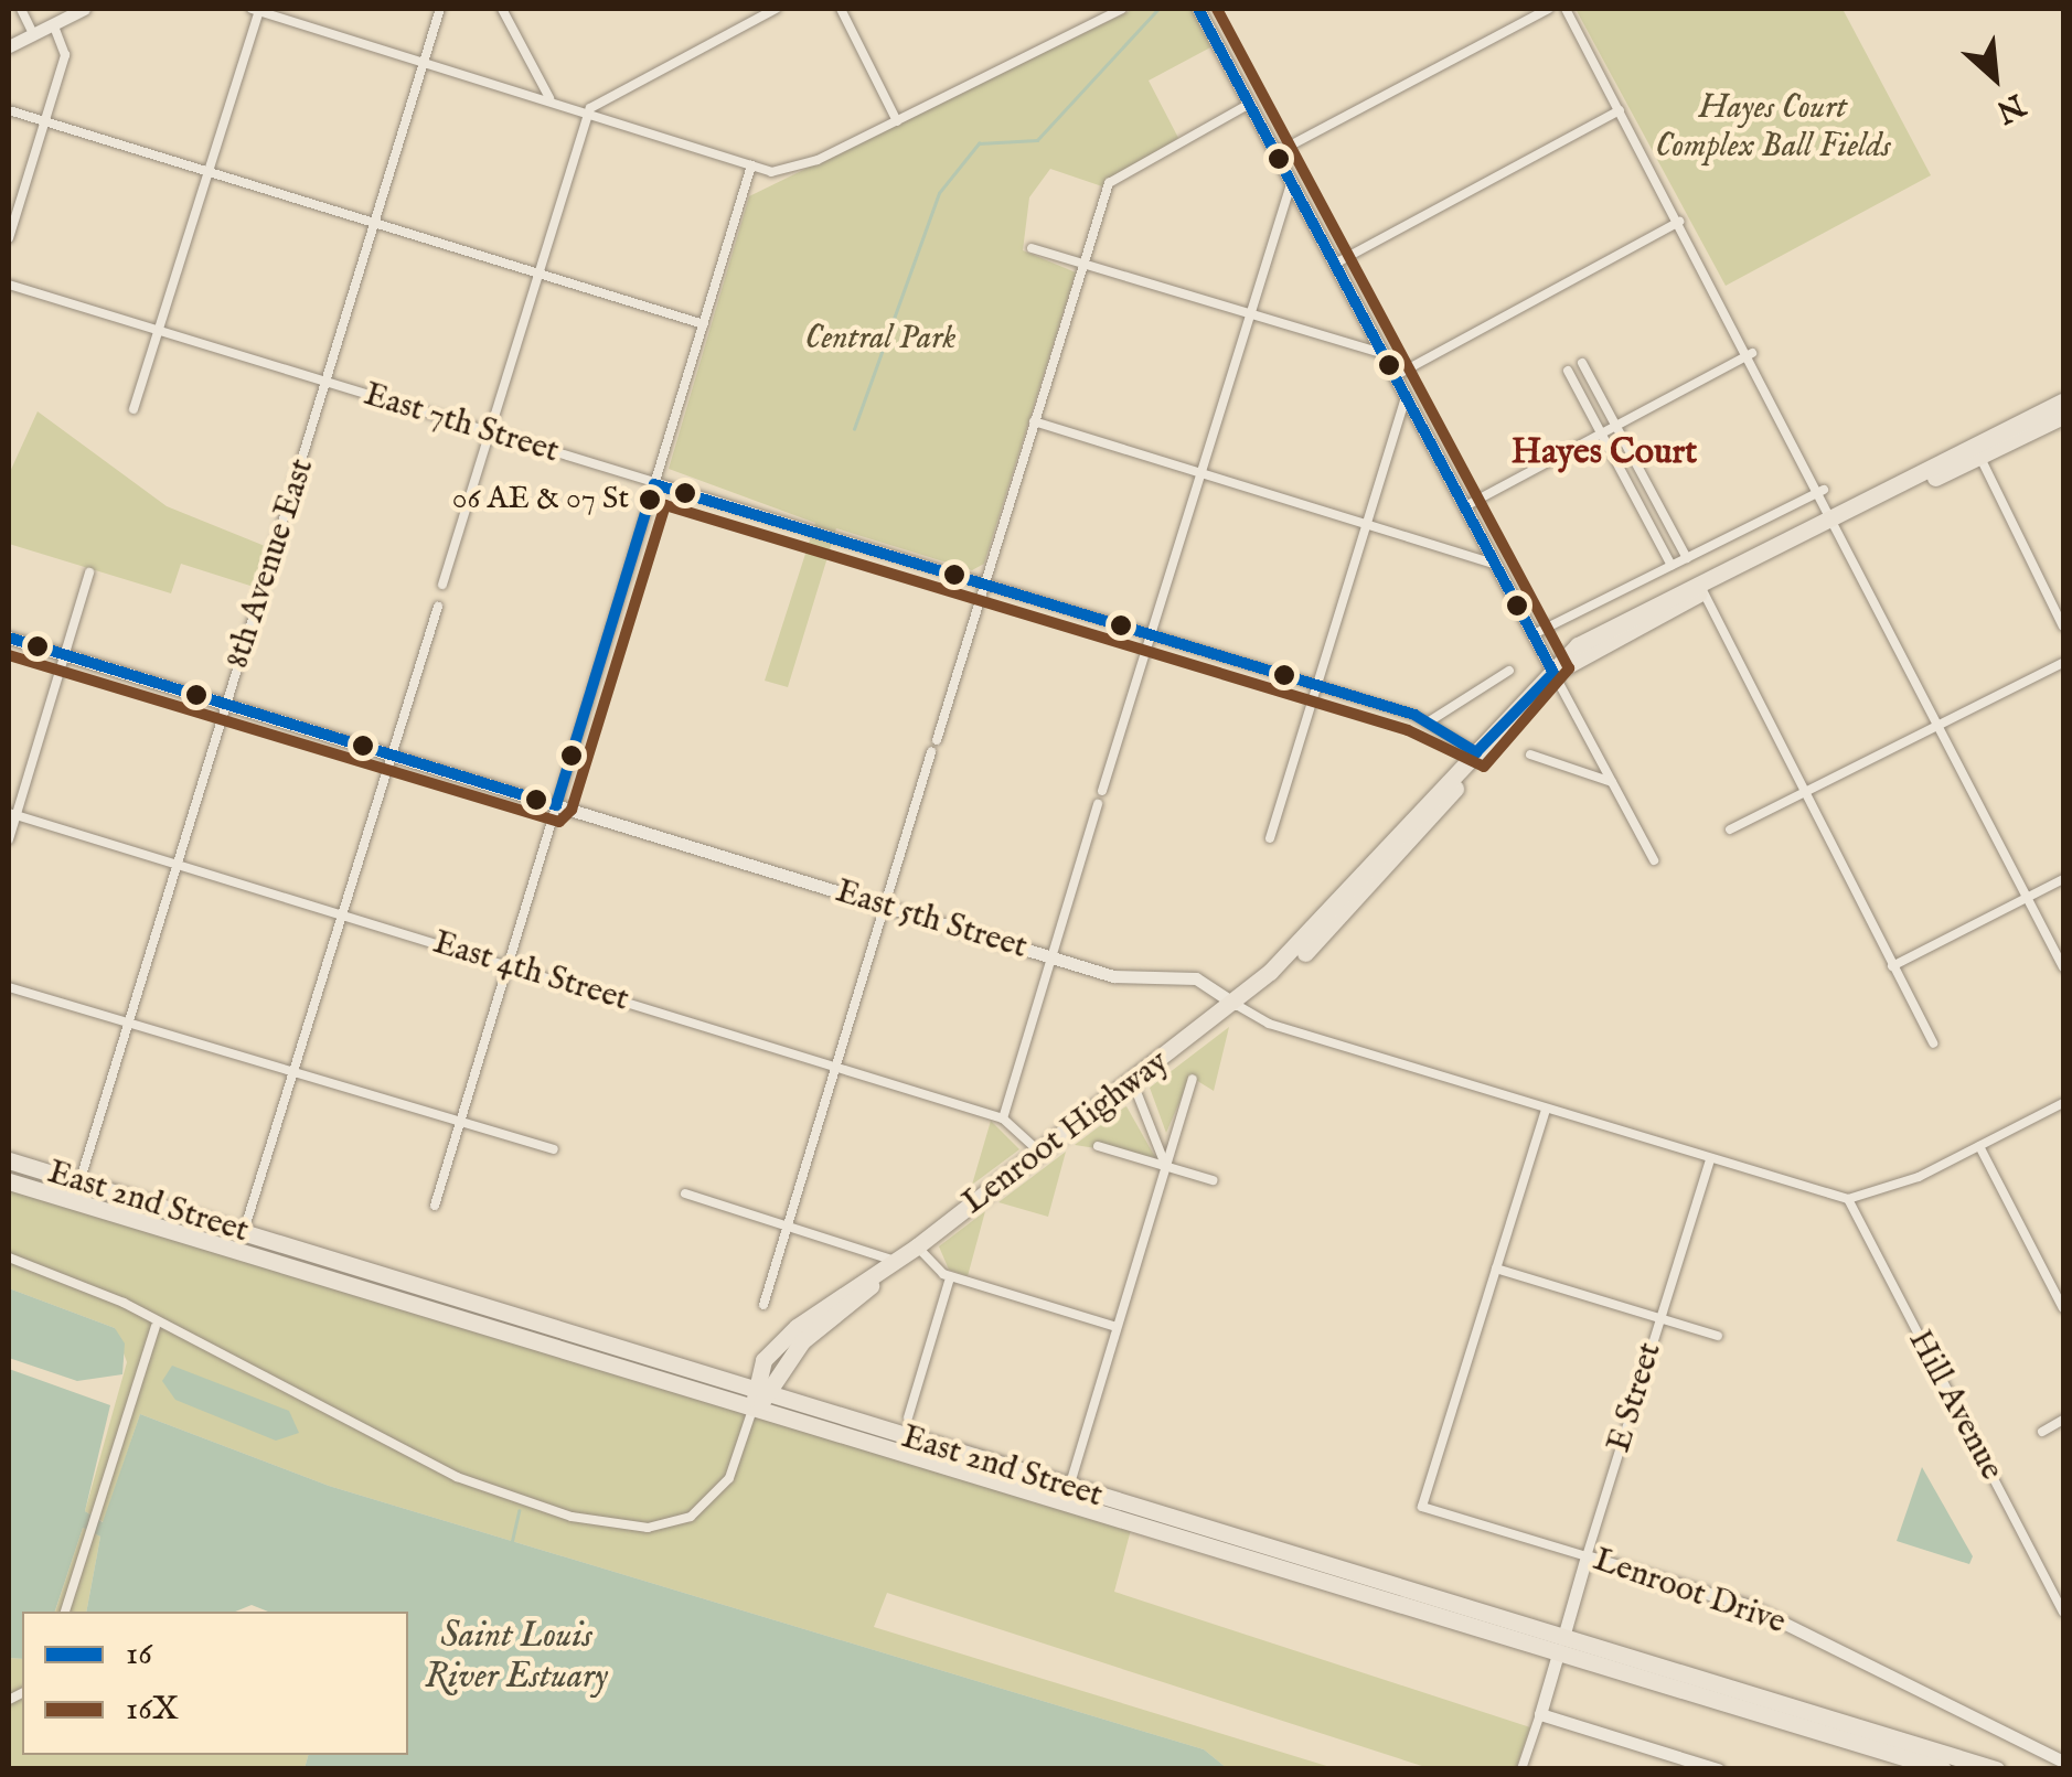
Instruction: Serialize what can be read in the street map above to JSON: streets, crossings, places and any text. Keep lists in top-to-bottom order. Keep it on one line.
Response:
{"streets":{"highway":["Lenroot Highway","East 2nd Street"],"street":["East 7th Street","8th Avenue East","East 5th Street","East 4th Street","E Street","Hill Avenue","Lenroot Drive"]},"crossings":[["East 7th Street","8th Avenue East"],["East 7th Street","Lenroot Highway"],["8th Avenue East","East 5th Street"],["8th Avenue East","East 4th Street"],["8th Avenue East","East 2nd Street"],["East 5th Street","Lenroot Highway"],["East 5th Street","E Street"],["East 5th Street","Hill Avenue"],["East 4th Street","Lenroot Highway"],["Lenroot Highway","East 2nd Street"],["East 2nd Street","E Street"],["E Street","Lenroot Drive"]],"districts":["Hayes Court"],"water":["Saint Louis River Estuary"],"parks":["Hayes Court Complex Ball Fields","Central Park"],"places":["06 AE & 07 St"],"lines":["transit line 16","transit line 16X"],"legend":["16","16X"],"north":"bottom right"}
